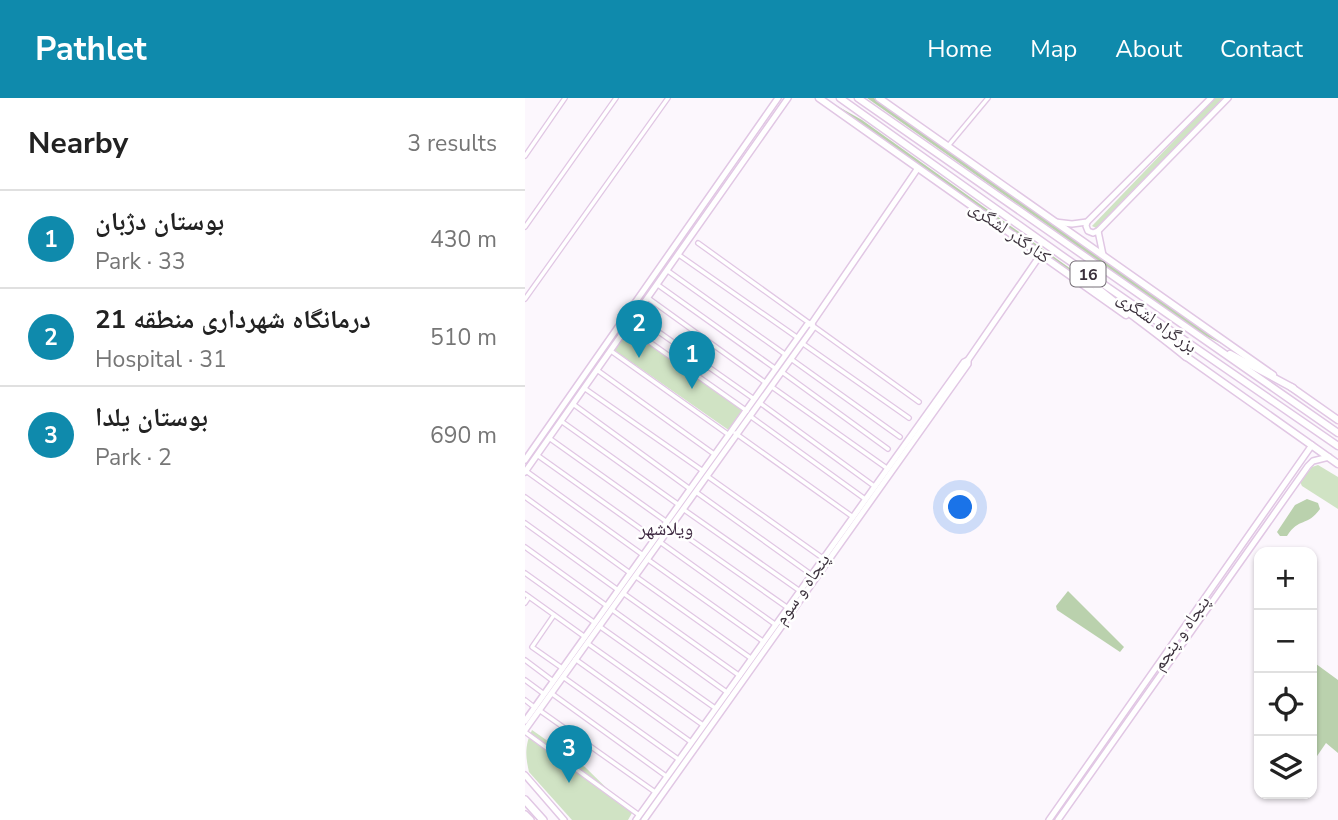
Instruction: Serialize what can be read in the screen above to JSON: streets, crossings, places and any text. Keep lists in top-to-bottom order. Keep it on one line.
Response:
{"streets":{"main road":["کنارگذر لشگری","16","بزرگراه لشگری"],"street":["پنجاه و سوم","پنجاه و پنجم"]},"crossings":[["کنارگذر لشگری","پنجاه و سوم"],["کنارگذر لشگری","پنجاه و پنجم"]],"districts":["ویلاشهر"],"page":{"header":"Pathlet","nav":["Home","Map","About","Contact"],"heading":["Nearby","3 results"],"list":[{"mark":"1","name":"بوستان دژبان","note":"Park · 33","value":"430 m"},{"mark":"2","name":"درمانگاه شهرداری منطقه 21","note":"Hospital · 31","value":"510 m"},{"mark":"3","name":"بوستان یلدا","note":"Park · 2","value":"690 m"}],"pins":["2","1","3"],"map_buttons":["+","−"]}}
